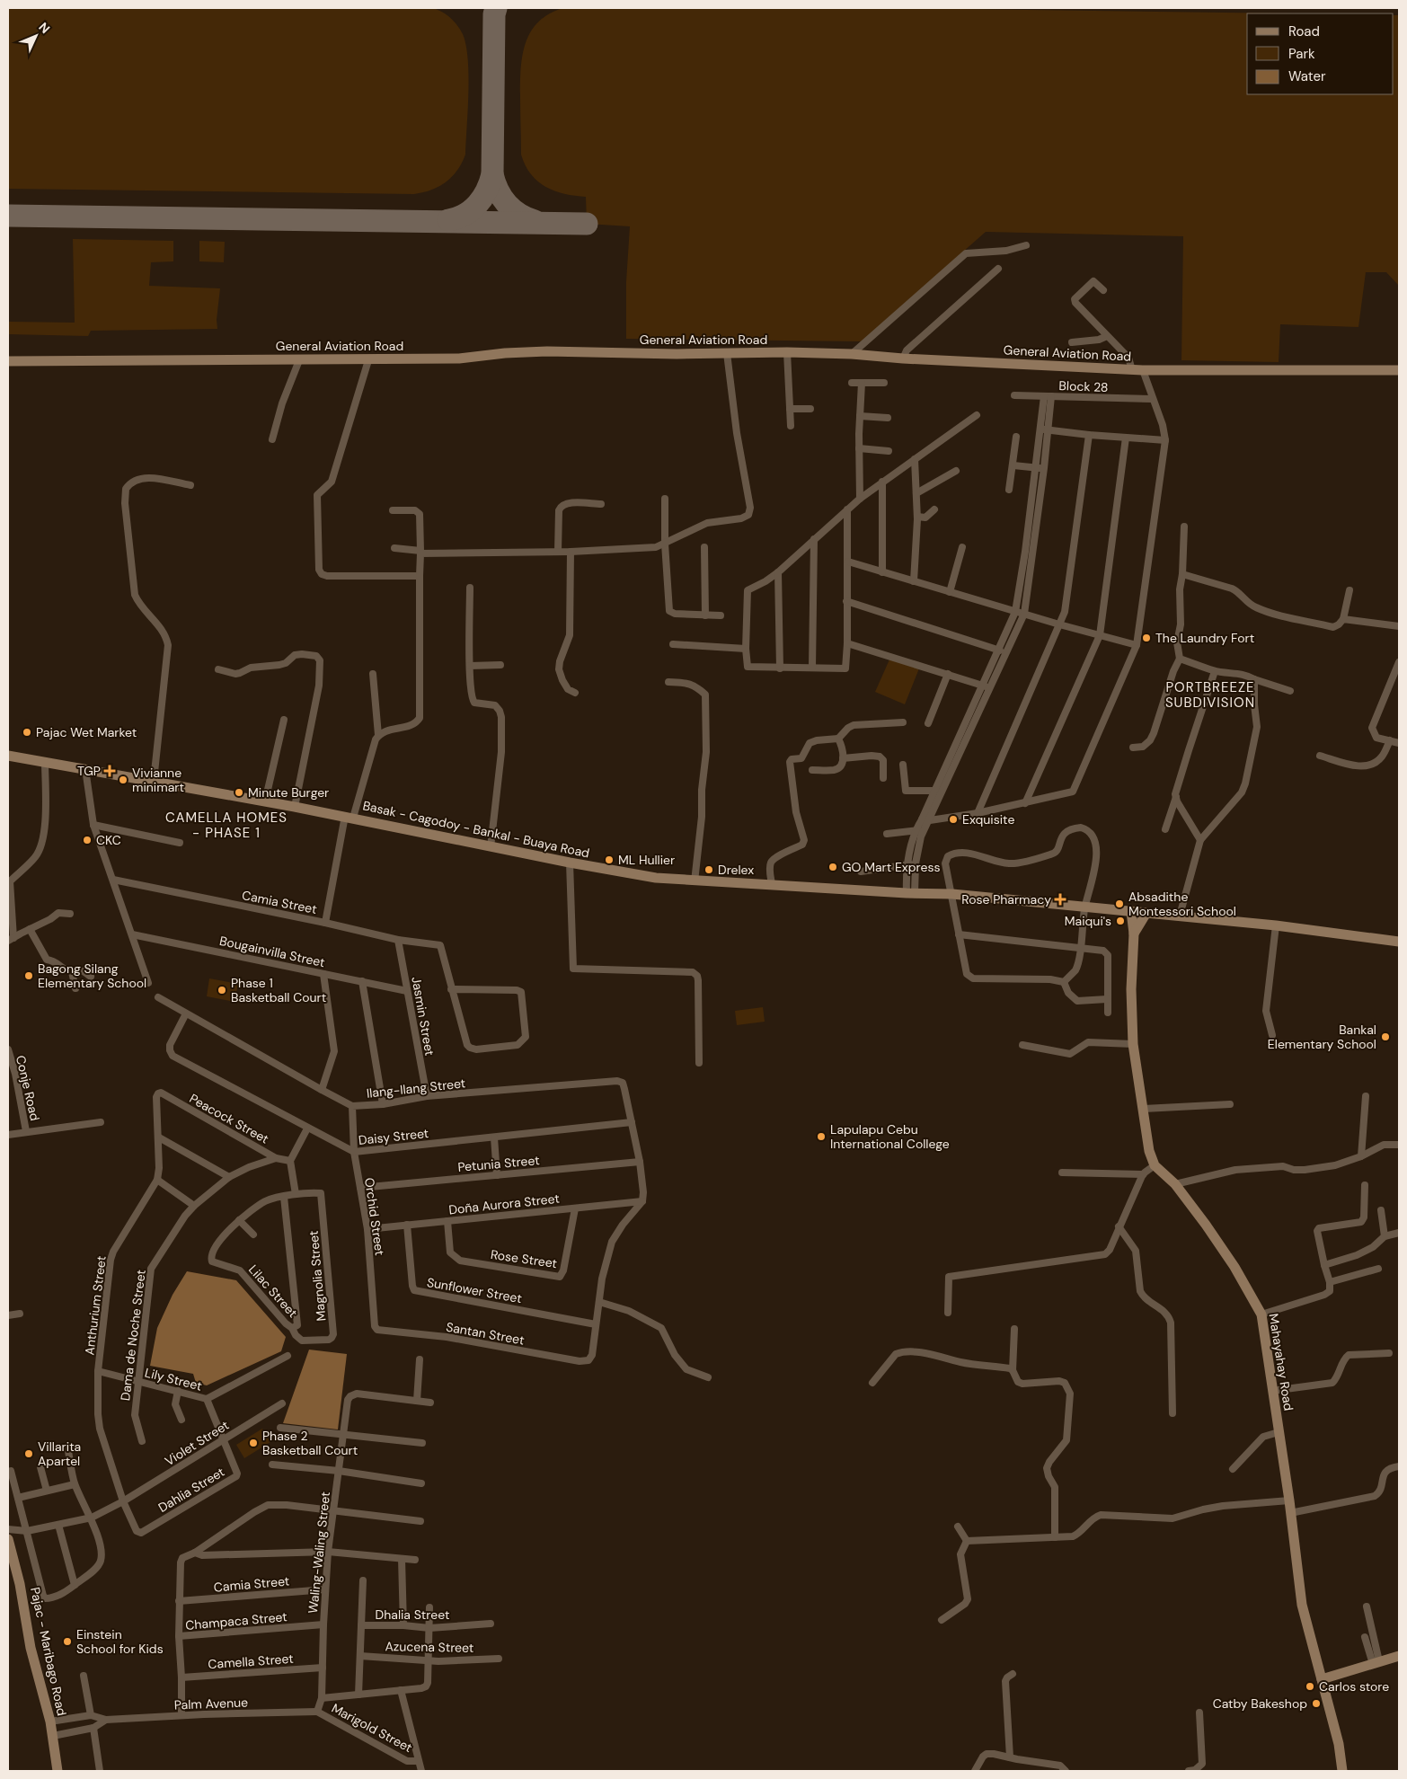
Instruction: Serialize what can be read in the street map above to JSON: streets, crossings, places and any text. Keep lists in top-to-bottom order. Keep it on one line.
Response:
{"streets":{"street":["General Aviation Road","Block 28","Basak - Cagodoy - Bankal - Buaya Road","Camia Street","Bougainvilla Street","Jasmin Street","Conje Road","Ilang-Ilang Street","Peacock Street","Daisy Street","Petunia Street","Doña Aurora Street","Orchid Street","Rose Street","Magnolia Street","Sunflower Street","Lilac Street","Anthurium Street","Santan Street","Dama de Noche Street","Mahayahay Road","Lily Street","Violet Street","Dahlia Street","Waling-Waling Street","Dhalia Street","Champaca Street","Azucena Street","Pajac - Maribago Road","Camella Street","Palm Avenue","Marigold Street"]},"crossings":[["Camia Street","Jasmin Street"],["Camia Street","Waling-Waling Street"],["Bougainvilla Street","Jasmin Street"],["Jasmin Street","Ilang-Ilang Street"],["Ilang-Ilang Street","Daisy Street"],["Ilang-Ilang Street","Orchid Street"],["Peacock Street","Anthurium Street"],["Peacock Street","Dama de Noche Street"],["Daisy Street","Orchid Street"],["Petunia Street","Orchid Street"],["Doña Aurora Street","Orchid Street"],["Doña Aurora Street","Rose Street"],["Doña Aurora Street","Sunflower Street"],["Orchid Street","Santan Street"],["Magnolia Street","Lilac Street"],["Sunflower Street","Santan Street"],["Anthurium Street","Lily Street"],["Anthurium Street","Violet Street"],["Anthurium Street","Dahlia Street"],["Dama de Noche Street","Lily Street"],["Lily Street","Dahlia Street"],["Violet Street","Dahlia Street"],["Waling-Waling Street","Champaca Street"],["Waling-Waling Street","Camella Street"],["Waling-Waling Street","Palm Avenue"],["Waling-Waling Street","Marigold Street"],["Pajac - Maribago Road","Palm Avenue"],["Palm Avenue","Marigold Street"]],"districts":["PORTBREEZE SUBDIVISION","CAMELLA HOMES - PHASE 1"],"places":{"other":["The Laundry Fort","Pajac Wet Market","Vivianne minimart","Minute Burger","Exquisite","CKC","ML Hullier","GO Mart Express","Drelex","Absadithe Montessori School","Maiqui's","Bagong Silang Elementary School","Phase 1 Basketball Court","Bankal Elementary School","Lapulapu Cebu International College","Phase 2 Basketball Court","Villarita Apartel","Einstein School for Kids","Carlos store","Catby Bakeshop"],"health":["TGP","Rose Pharmacy"]},"legend":["Road","Park","Water"],"north":"top right"}
